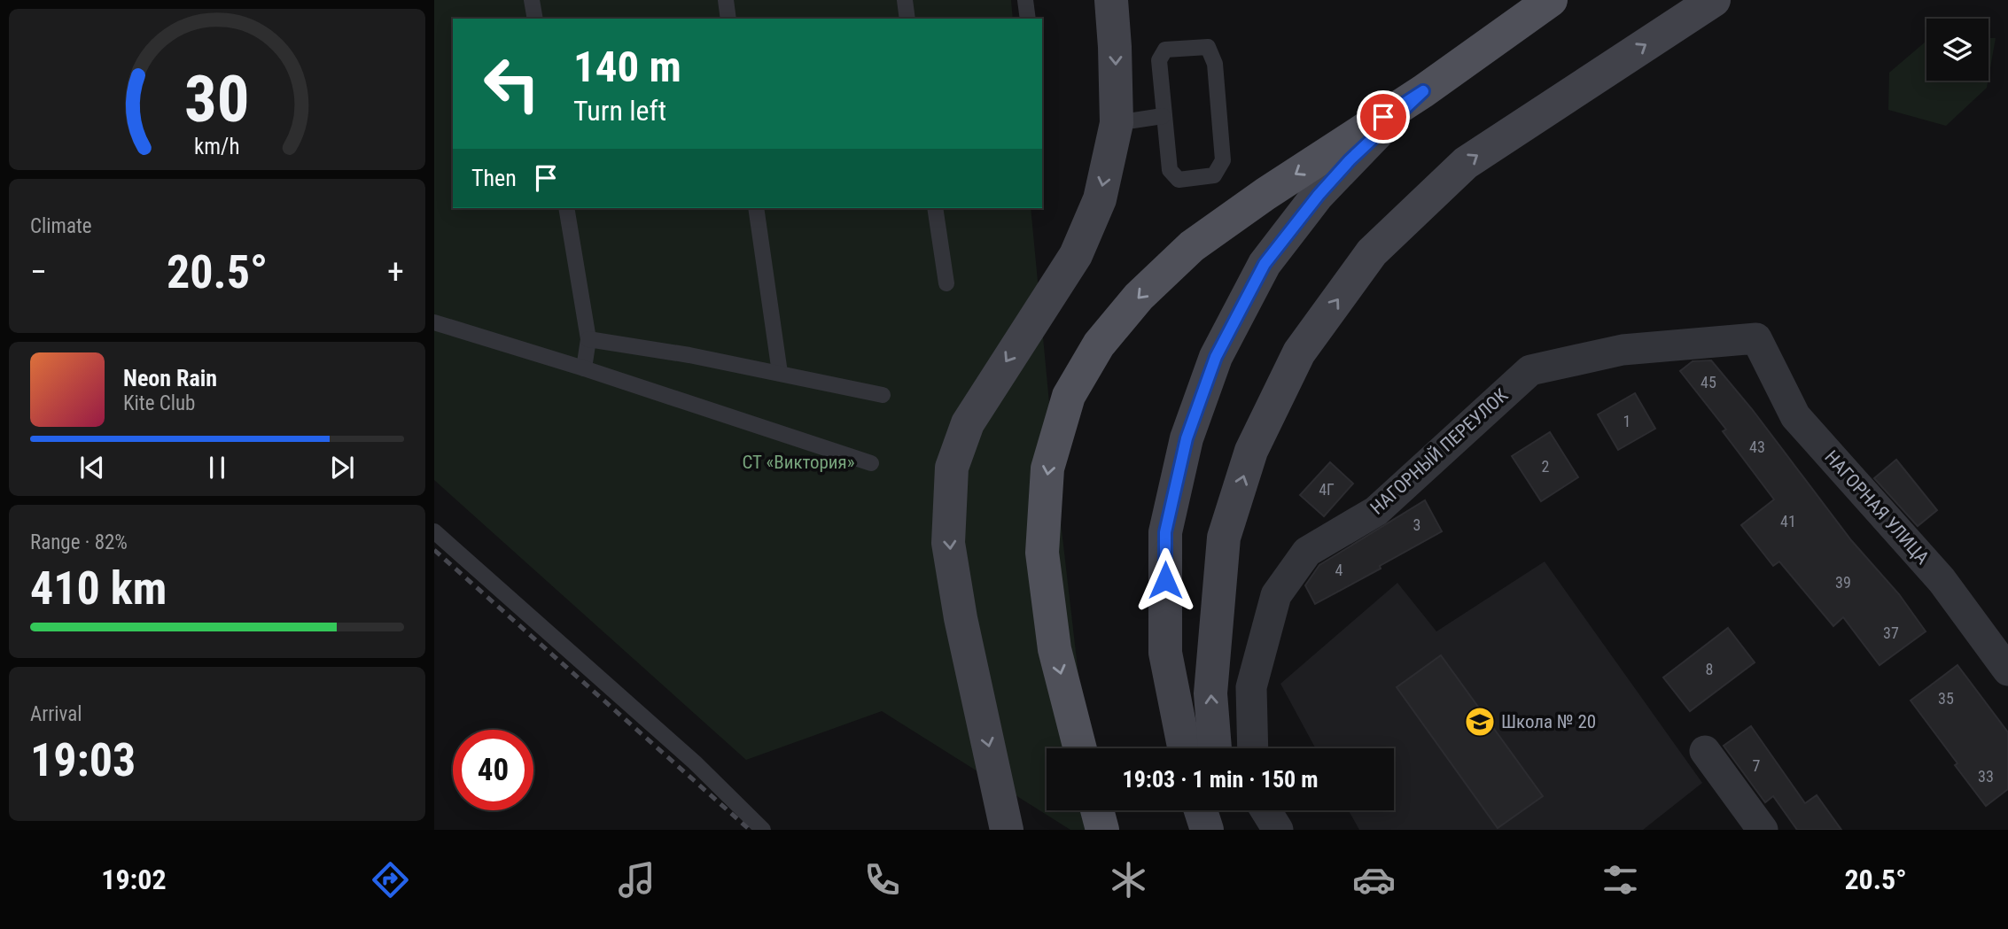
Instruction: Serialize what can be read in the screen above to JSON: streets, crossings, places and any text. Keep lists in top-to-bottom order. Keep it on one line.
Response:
{"streets":{"street":["НАГОРНЫЙ ПЕРЕУЛОК","НАГОРНАЯ УЛИЦА"]},"crossings":[["НАГОРНЫЙ ПЕРЕУЛОК","НАГОРНАЯ УЛИЦА"]],"parks":["СТ «Виктория»"],"places":{"school or university":["Школа № 20"]},"house_numbers":["45","1","43","2","4Г","41","3","4","39","37","8","35","7","33"],"page":{"turn":["140 m","Turn left"],"then":"Then","tile":["Climate",["Range · 82%","410 km"],["Arrival","19:03"]],"heat":["−","20.5°","+"],"song":["Neon Rain","Kite Club"],"limit":"40","trip":"19:03 · 1 min · 150 m","tabs":["19:02","20.5°"],"gauge":["30","km/h"]}}
